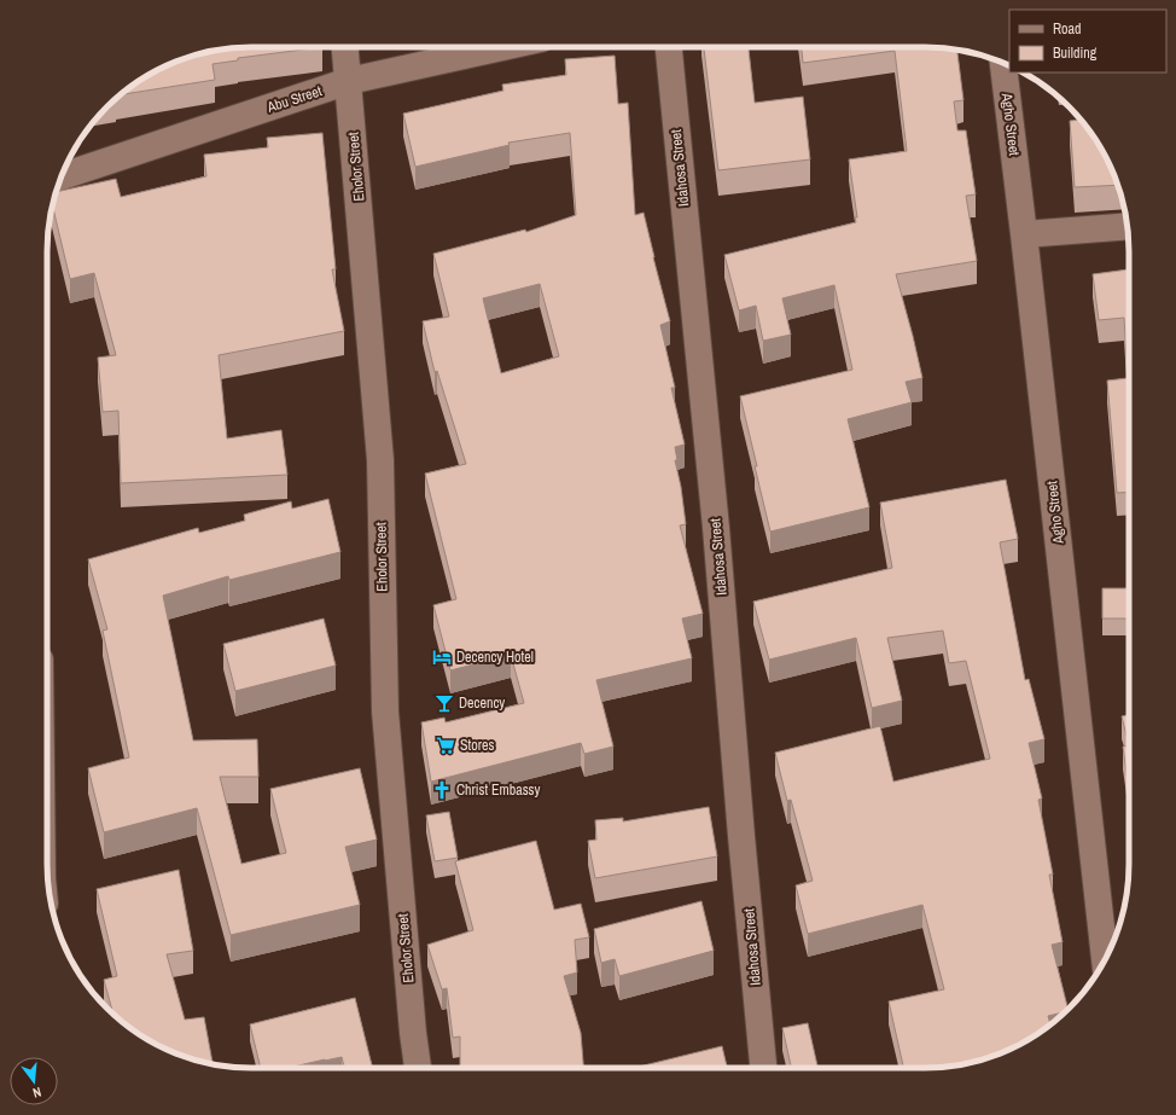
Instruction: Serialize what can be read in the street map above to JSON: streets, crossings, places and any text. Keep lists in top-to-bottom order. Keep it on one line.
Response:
{"streets":{"street":["Abu Street","Agho Street","Eholor Street","Idahosa Street"]},"crossings":[["Abu Street","Eholor Street"]],"places":{"hotel":["Decency Hotel"],"bar":["Decency"],"supermarket":["Stores"],"church":["Christ Embassy"]},"legend":["Road","Building"],"north":"bottom"}
